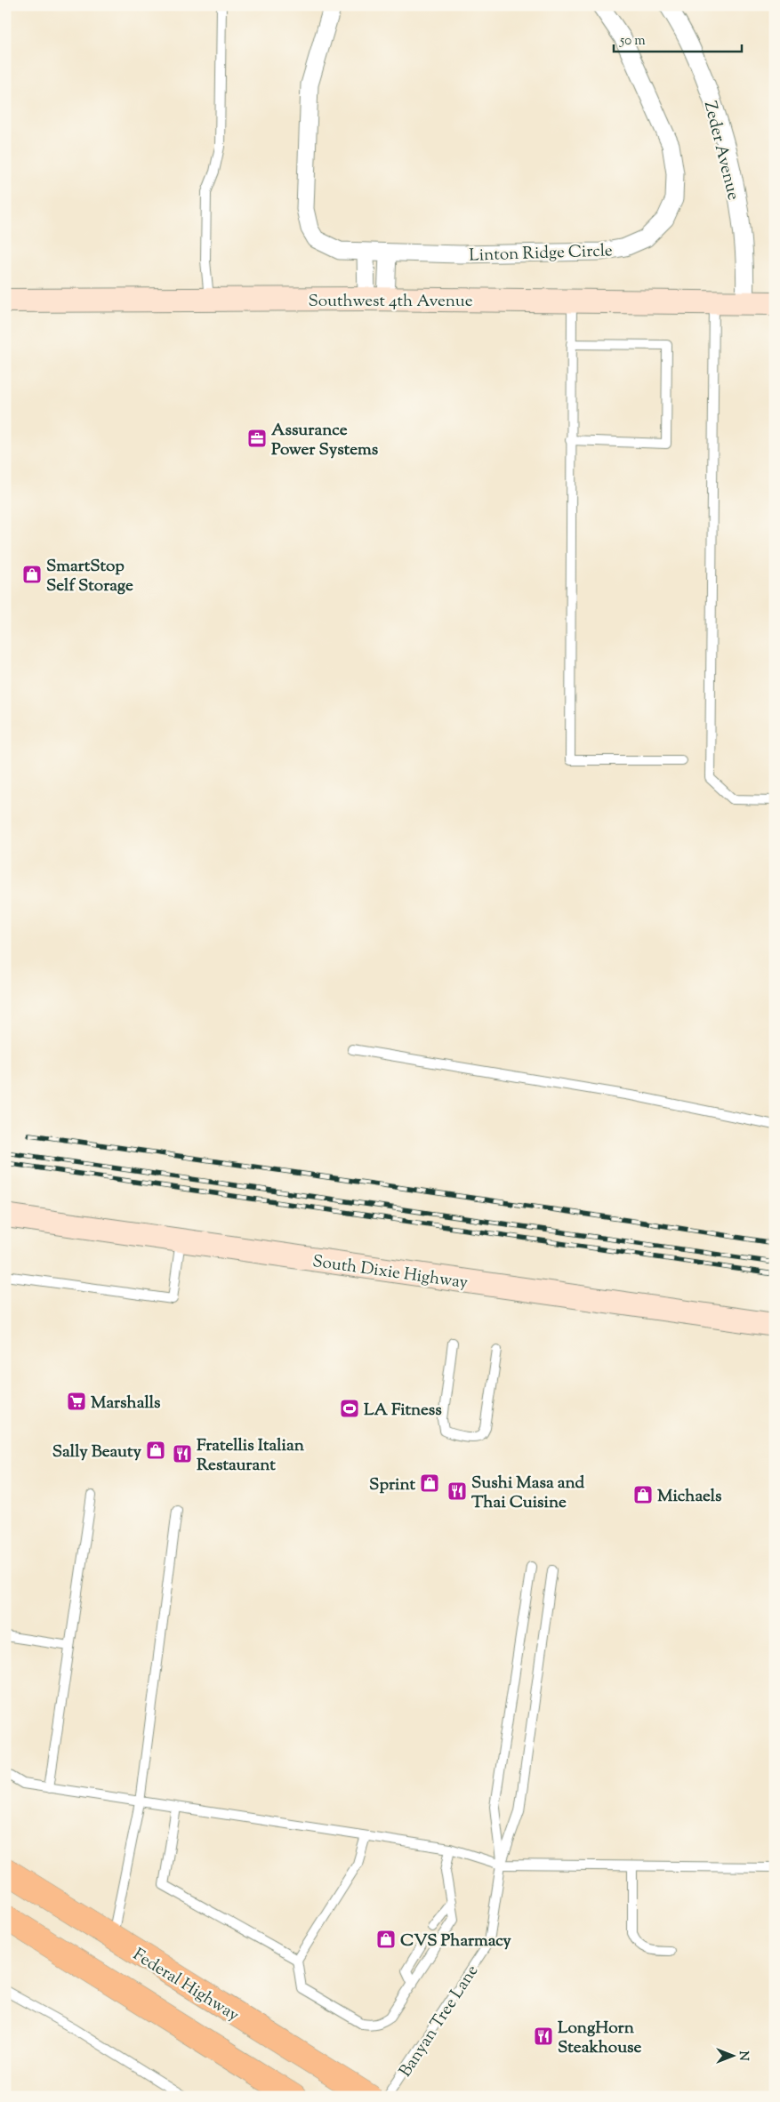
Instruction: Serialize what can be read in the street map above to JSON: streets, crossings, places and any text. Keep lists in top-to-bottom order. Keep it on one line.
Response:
{"streets":{"main road":["Federal Highway"],"street":["Zeder Avenue","Linton Ridge Circle","Southwest 4th Avenue","South Dixie Highway"],"lane":["Banyan Tree Lane"]},"crossings":[["Zeder Avenue","Southwest 4th Avenue"]],"places":{"office":["Assurance Power Systems"],"shop":["SmartStop Self Storage","Sally Beauty","Sprint","Michaels","CVS Pharmacy"],"supermarket":["Marshalls"],"sports":["LA Fitness"],"restaurant":["Fratellis Italian Restaurant","Sushi Masa and Thai Cuisine","LongHorn Steakhouse"]},"scale_bar":"50 m","north":"right"}
